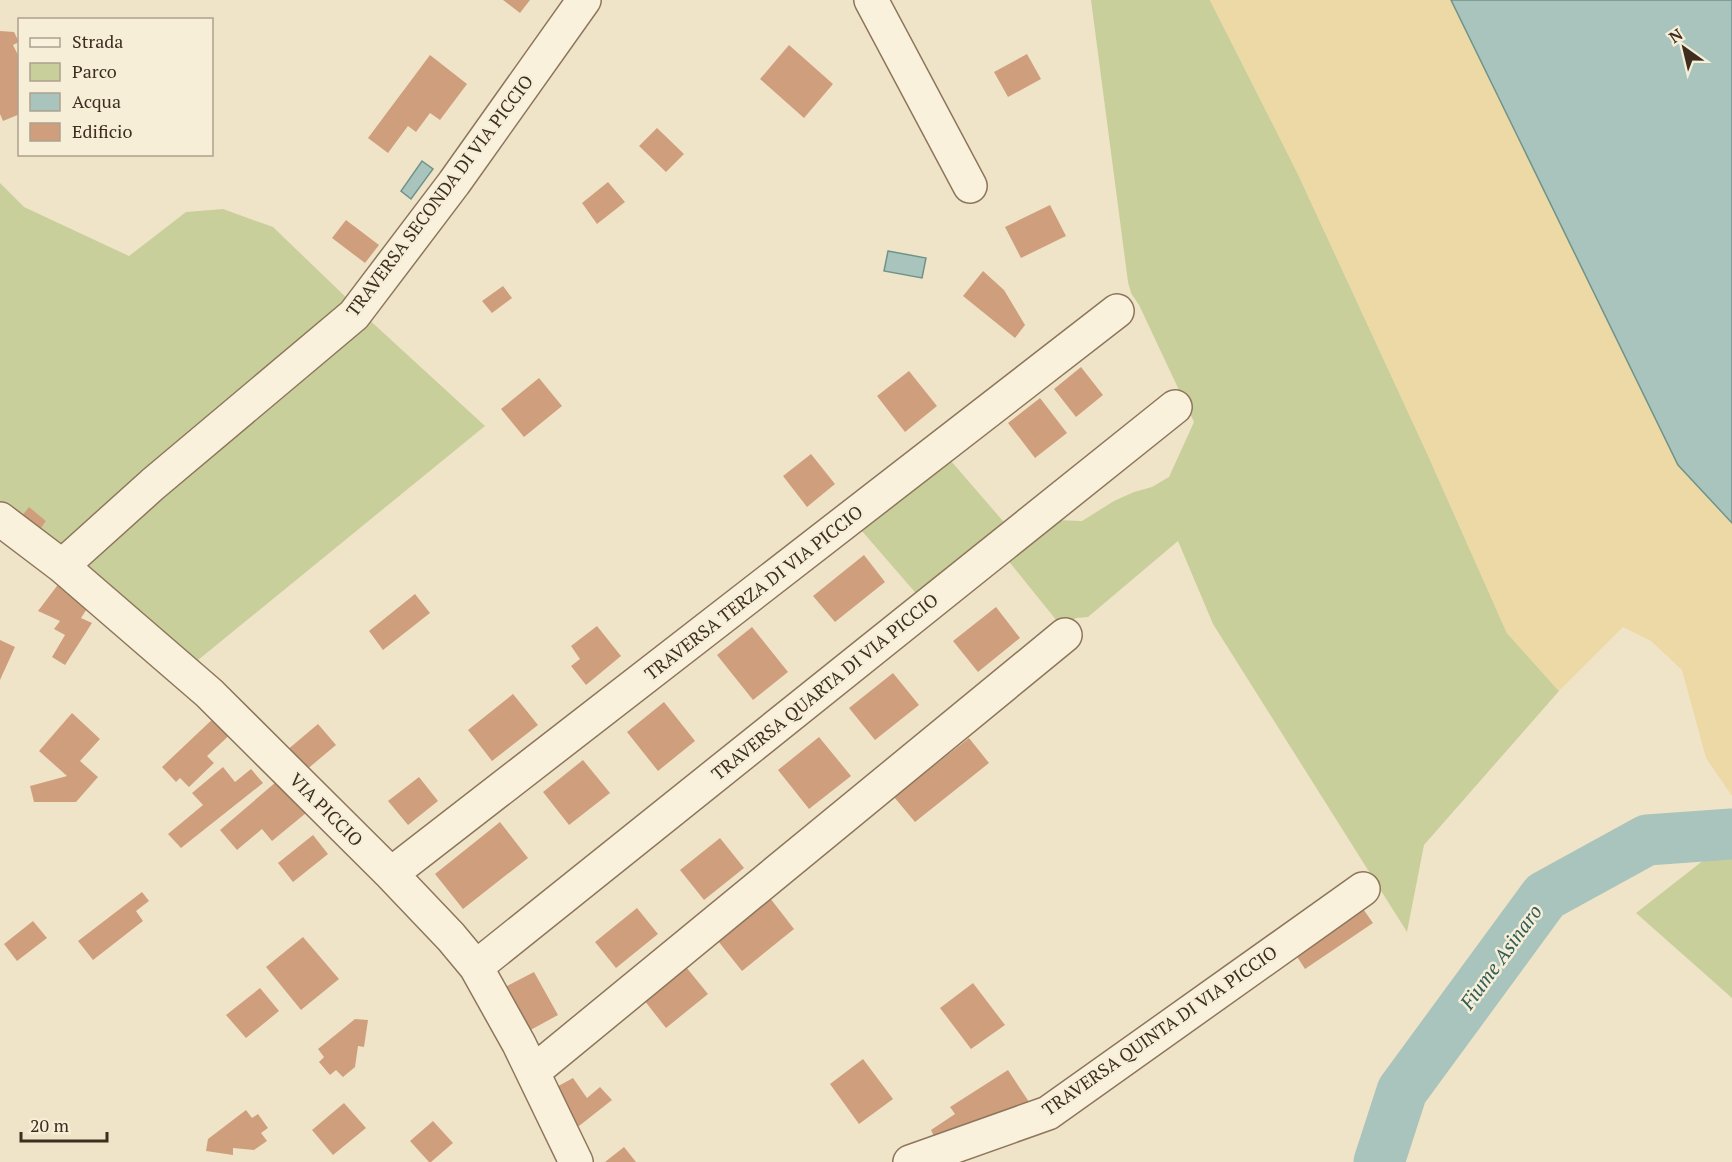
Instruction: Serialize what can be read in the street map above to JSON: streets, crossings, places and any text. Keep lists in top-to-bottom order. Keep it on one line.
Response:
{"streets":{"street":["TRAVERSA SECONDA DI VIA PICCIO","TRAVERSA TERZA DI VIA PICCIO","TRAVERSA QUARTA DI VIA PICCIO","VIA PICCIO","TRAVERSA QUINTA DI VIA PICCIO"]},"crossings":[["TRAVERSA SECONDA DI VIA PICCIO","VIA PICCIO"],["TRAVERSA TERZA DI VIA PICCIO","VIA PICCIO"],["TRAVERSA QUARTA DI VIA PICCIO","VIA PICCIO"]],"water":["Fiume Asinaro"],"legend":["Strada","Parco","Acqua","Edificio"],"scale_bar":"20 m","north":"top left"}
